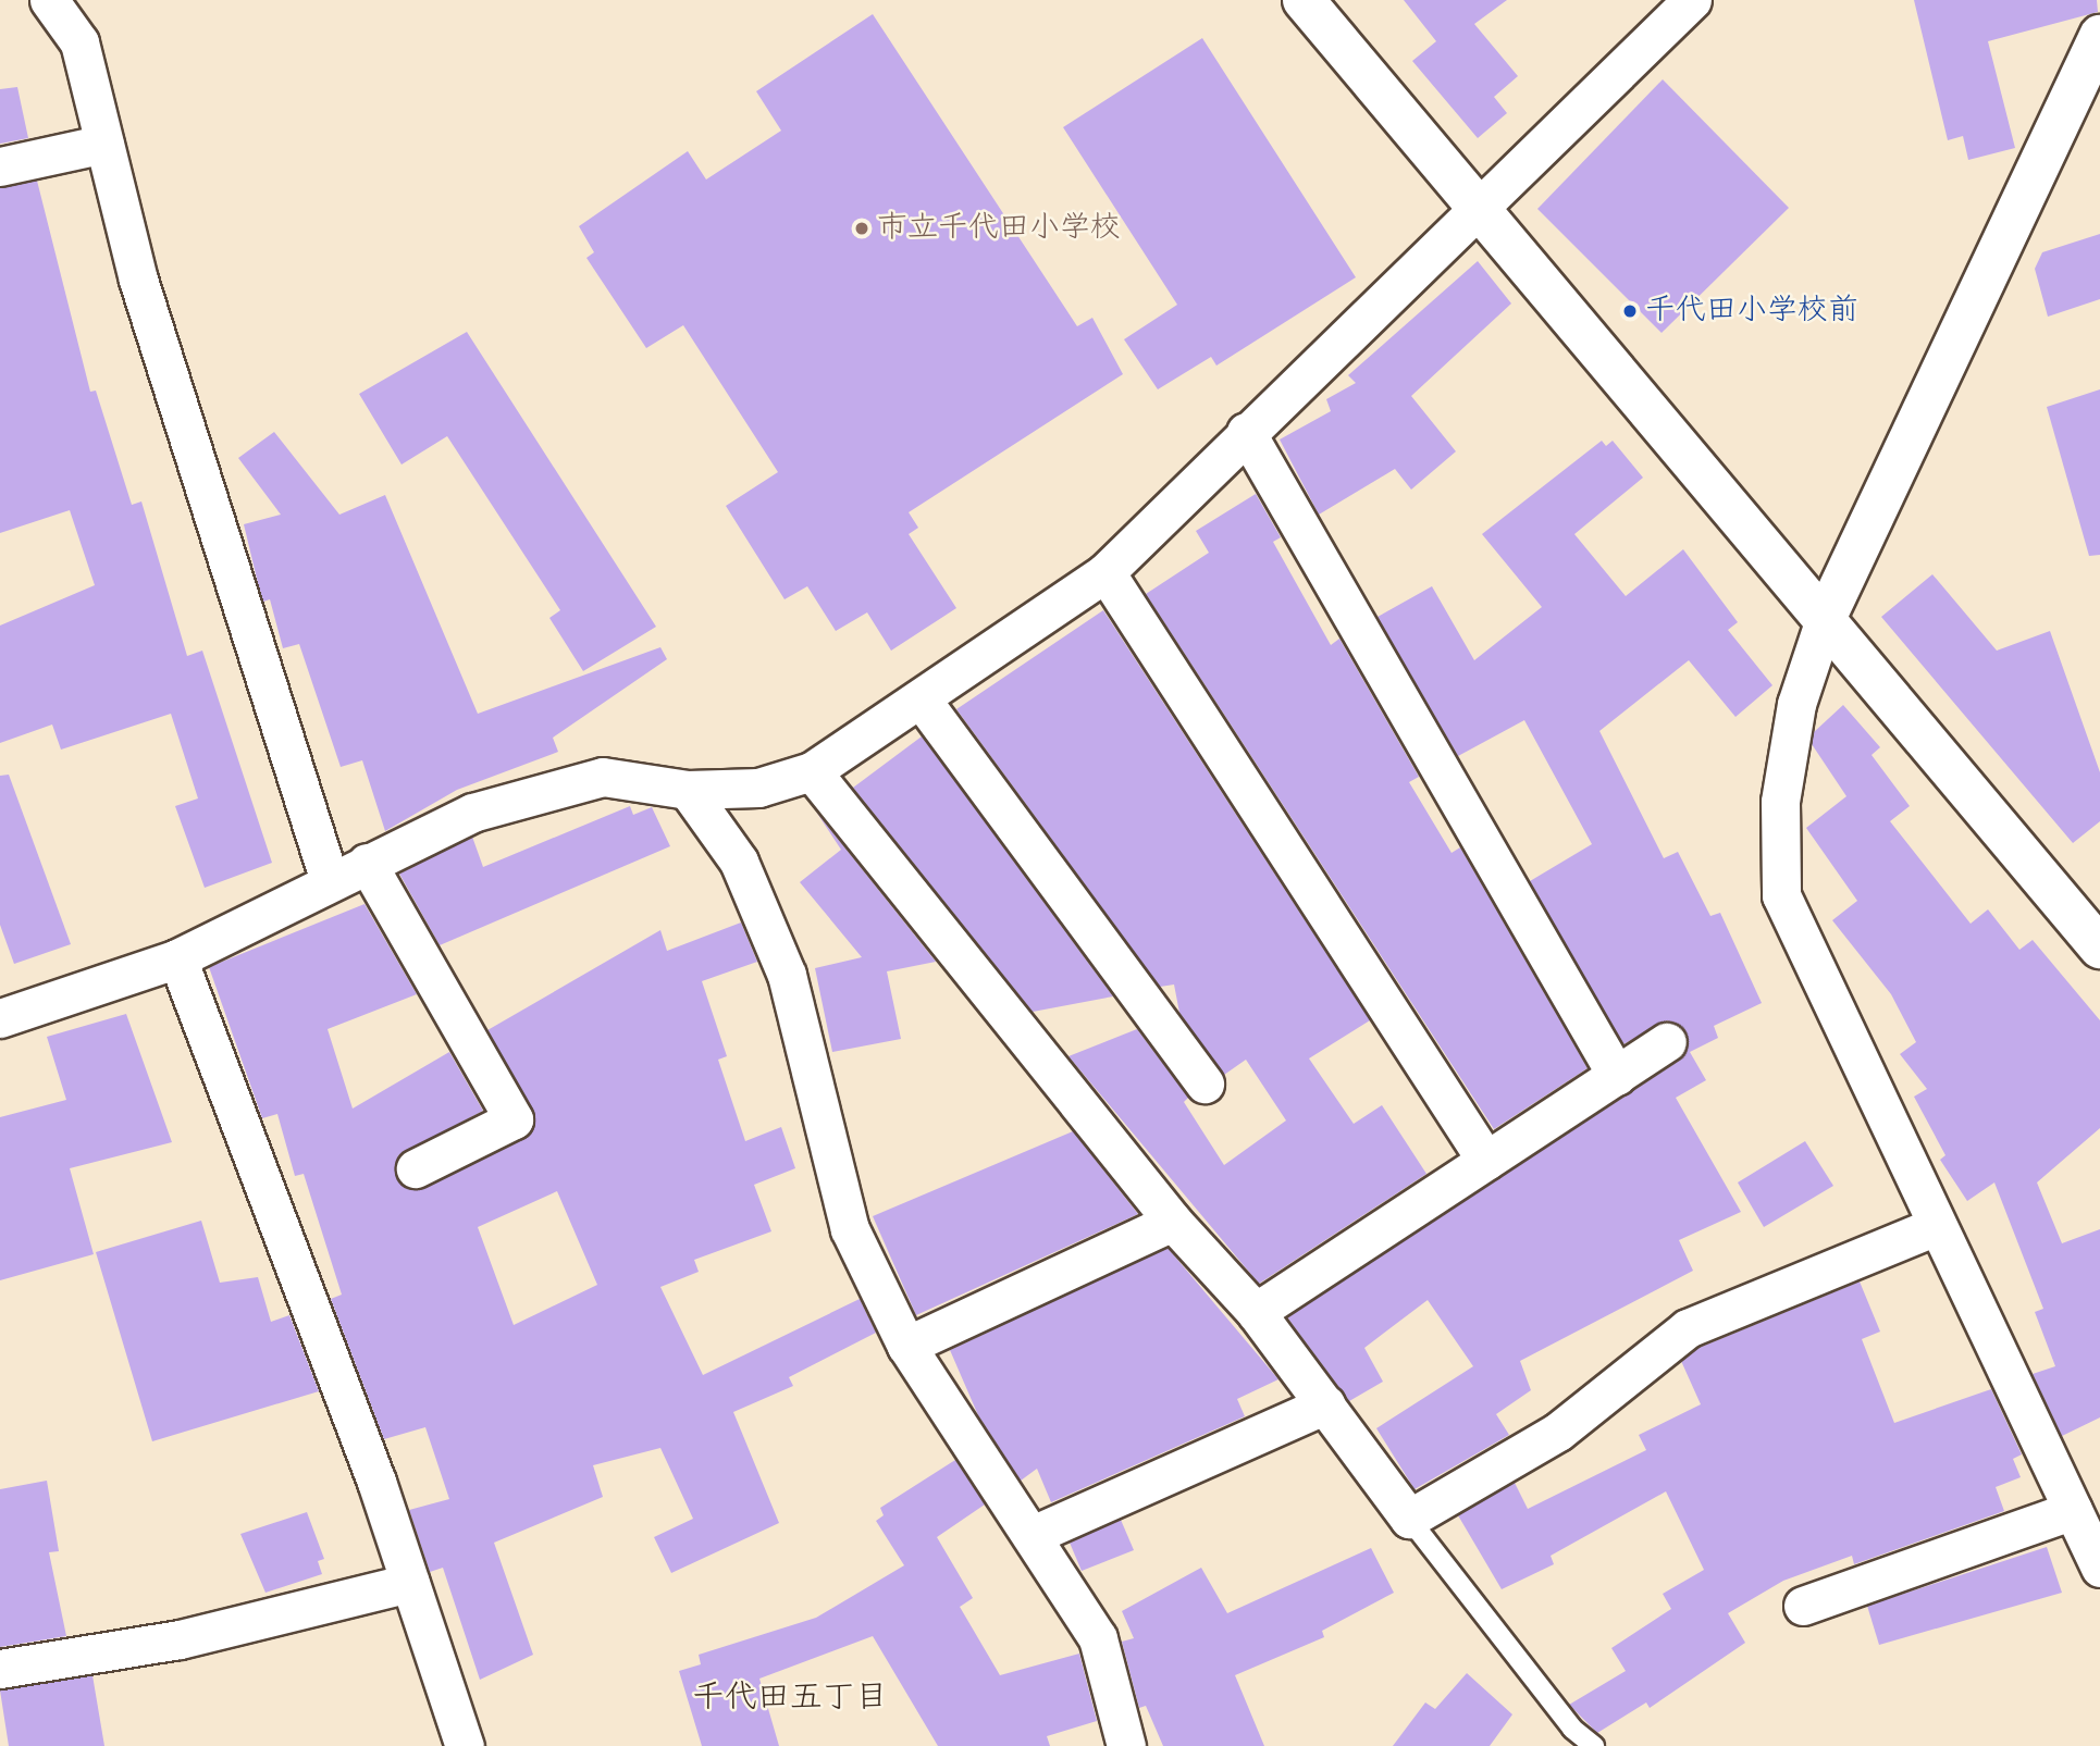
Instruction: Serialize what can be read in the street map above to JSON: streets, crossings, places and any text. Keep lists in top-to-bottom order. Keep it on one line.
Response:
{"districts":["千代田五丁目"],"places":["市立千代田小学校","千代田小学校前"]}
